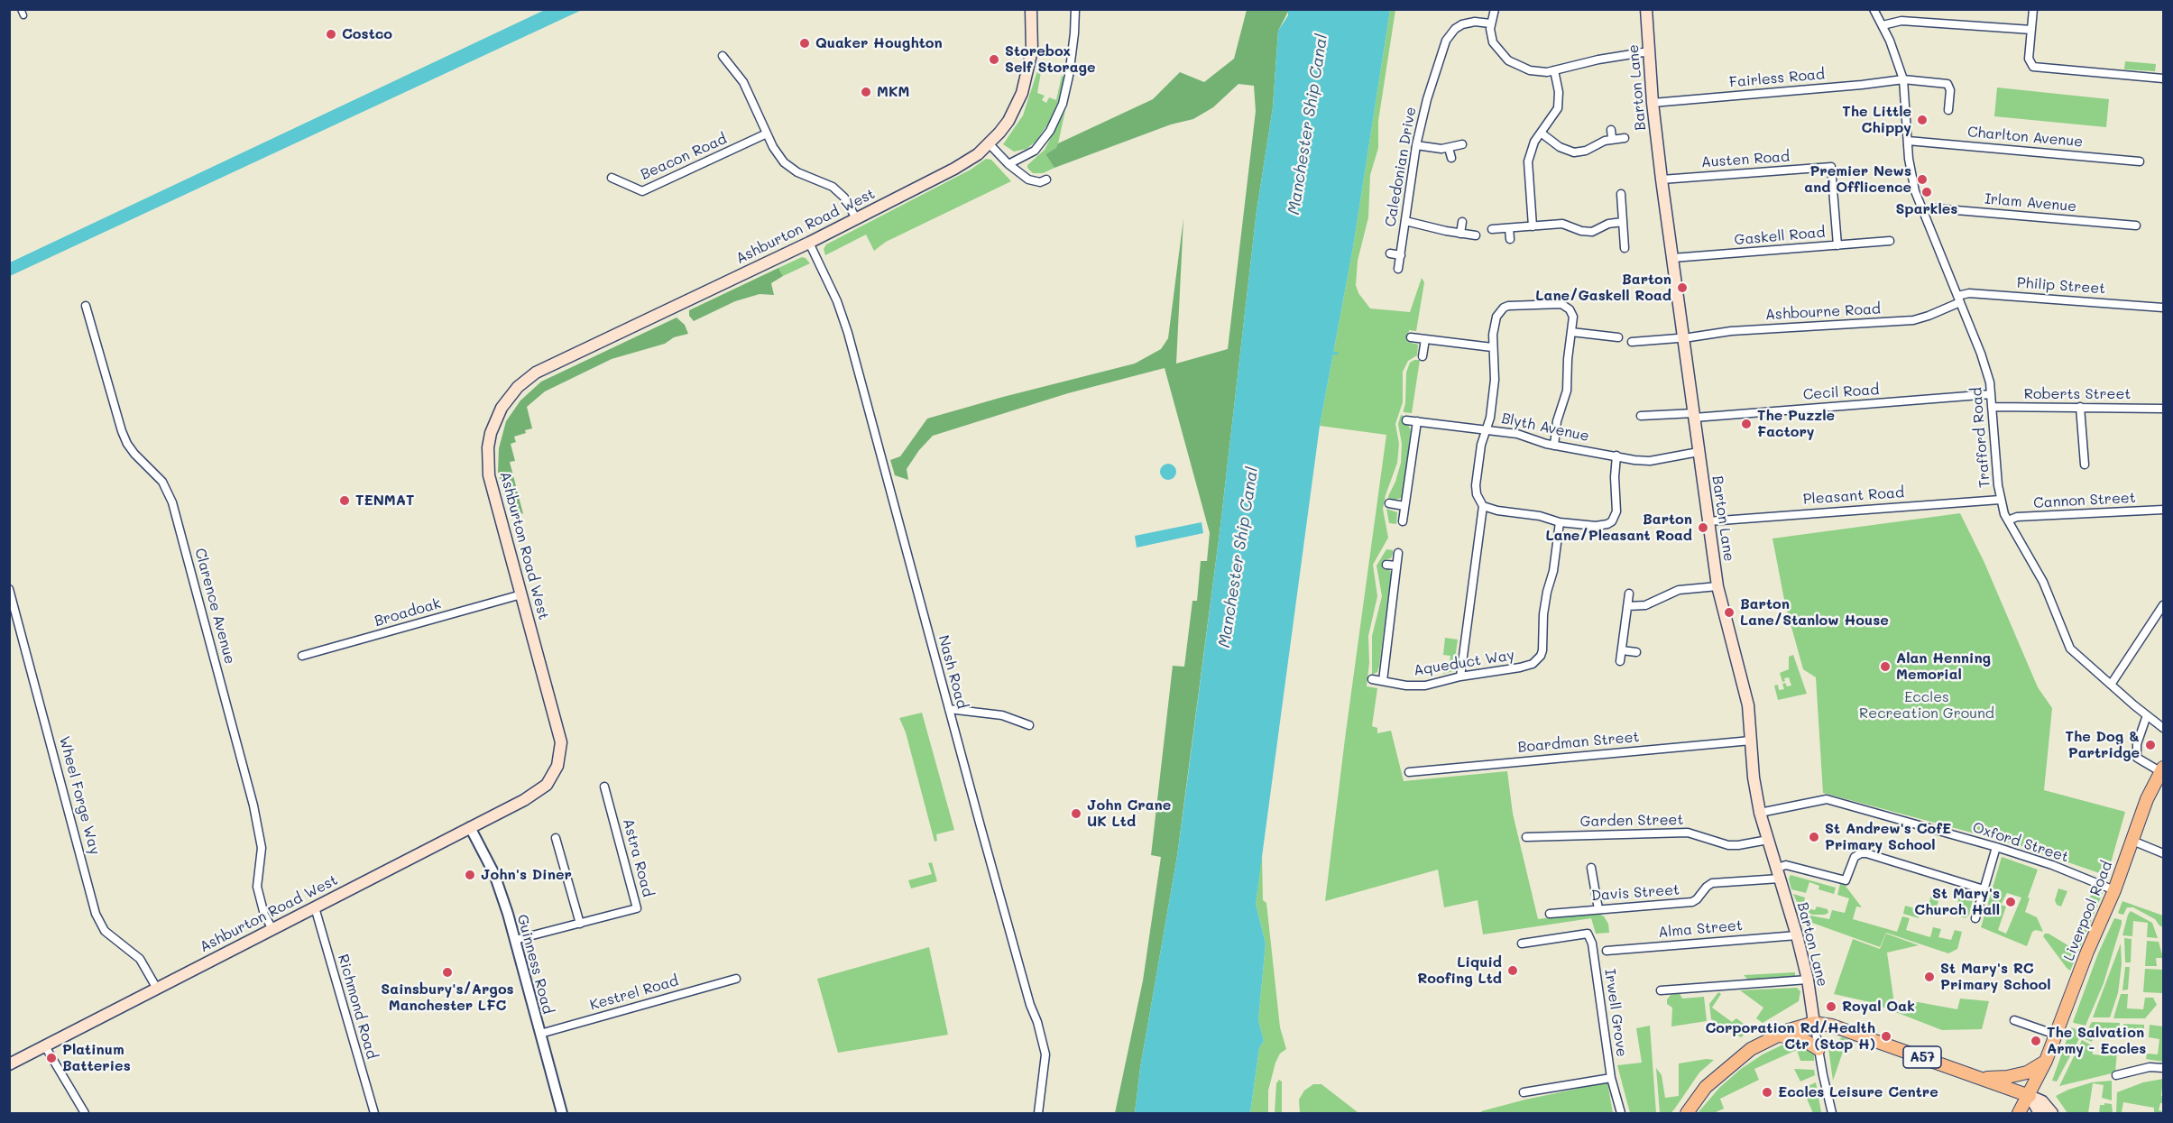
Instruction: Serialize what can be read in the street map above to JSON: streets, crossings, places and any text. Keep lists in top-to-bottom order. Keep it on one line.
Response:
{"streets":{"main road":["Barton Lane","Ashburton Road West","Liverpool Road","A57"],"street":["Fairless Road","Charlton Avenue","Beacon Road","Austen Road","Caledonian Drive","Irlam Avenue","Gaskell Road","Philip Street","Ashbourne Road","Cecil Road","Roberts Street","Blyth Avenue","Trafford Road","Pleasant Road","Cannon Street","Clarence Avenue","Broadoak","Aqueduct Way","Nash Road","Boardman Street","Wheel Forge Way","Garden Street","Oxford Street","Astra Road","Davis Street","Alma Street","Guinness Road","Kestrel Road","Richmond Road","Irwell Grove"]},"crossings":[["Fairless Road","Barton Lane"],["Fairless Road","Trafford Road"],["Barton Lane","Austen Road"],["Barton Lane","Gaskell Road"],["Barton Lane","Ashbourne Road"],["Barton Lane","Cecil Road"],["Barton Lane","Blyth Avenue"],["Barton Lane","Pleasant Road"],["Barton Lane","Boardman Street"],["Barton Lane","Garden Street"],["Barton Lane","Oxford Street"],["Barton Lane","Davis Street"],["Barton Lane","Alma Street"],["Barton Lane","A57"],["Charlton Avenue","Trafford Road"],["Austen Road","Gaskell Road"],["Irlam Avenue","Trafford Road"],["Ashburton Road West","Clarence Avenue"],["Ashburton Road West","Broadoak"],["Ashburton Road West","Nash Road"],["Ashburton Road West","Wheel Forge Way"],["Ashburton Road West","Guinness Road"],["Ashburton Road West","Richmond Road"],["Philip Street","Ashbourne Road"],["Philip Street","Trafford Road"],["Ashbourne Road","Trafford Road"],["Cecil Road","Trafford Road"],["Roberts Street","Trafford Road"],["Trafford Road","Pleasant Road"],["Trafford Road","Cannon Street"],["Oxford Street","Liverpool Road"],["Astra Road","Guinness Road"],["Liverpool Road","A57"],["Guinness Road","Kestrel Road"]],"water":["Manchester Ship Canal"],"parks":["Eccles Recreation Ground"],"places":["Costco","Quaker Houghton","Storebox Self Storage","MKM","The Little Chippy","Premier News and Offlicence","Sparkles","Barton Lane/Gaskell Road","The Puzzle Factory","TENMAT","Barton Lane/Pleasant Road","Barton Lane/Stanlow House","Alan Henning Memorial","The Dog & Partridge","John Crane UK Ltd","St Andrew's CofE Primary School","John's Diner","St Mary's Church Hall","Liquid Roofing Ltd","Sainsbury's/Argos Manchester LFC","St Mary's RC Primary School","Royal Oak","Corporation Rd/Health Ctr (Stop H)","The Salvation Army - Eccles","Platinum Batteries","Eccles Leisure Centre"]}
